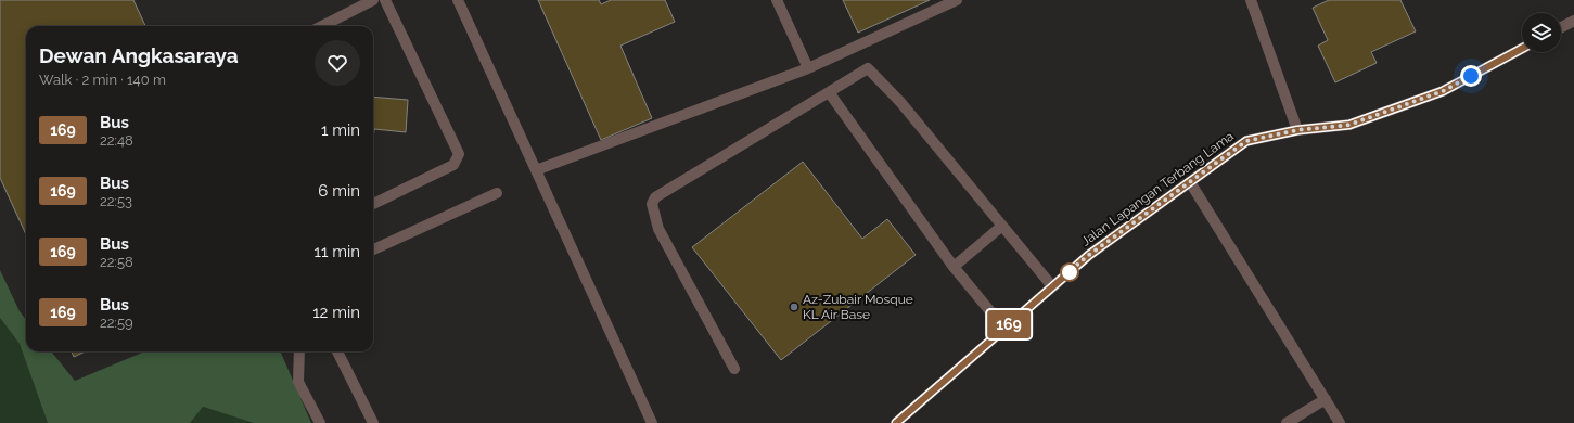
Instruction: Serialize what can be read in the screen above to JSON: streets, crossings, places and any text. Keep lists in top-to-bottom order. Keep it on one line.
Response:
{"streets":{"street":["Jalan Lapangan Terbang Lama"]},"places":["Az-Zubair Mosque KL Air Base"],"lines":["bus line 169"],"page":{"on_map":"169","heading":["Dewan Angkasaraya","Walk · 2 min · 140 m"],"list":[{"mark":"169","name":"Bus","note":"22:48","value":"1 min"},{"mark":"169","name":"Bus","note":"22:53","value":"6 min"},{"mark":"169","name":"Bus","note":"22:58","value":"11 min"},{"mark":"169","name":"Bus","note":"22:59","value":"12 min"}]}}
